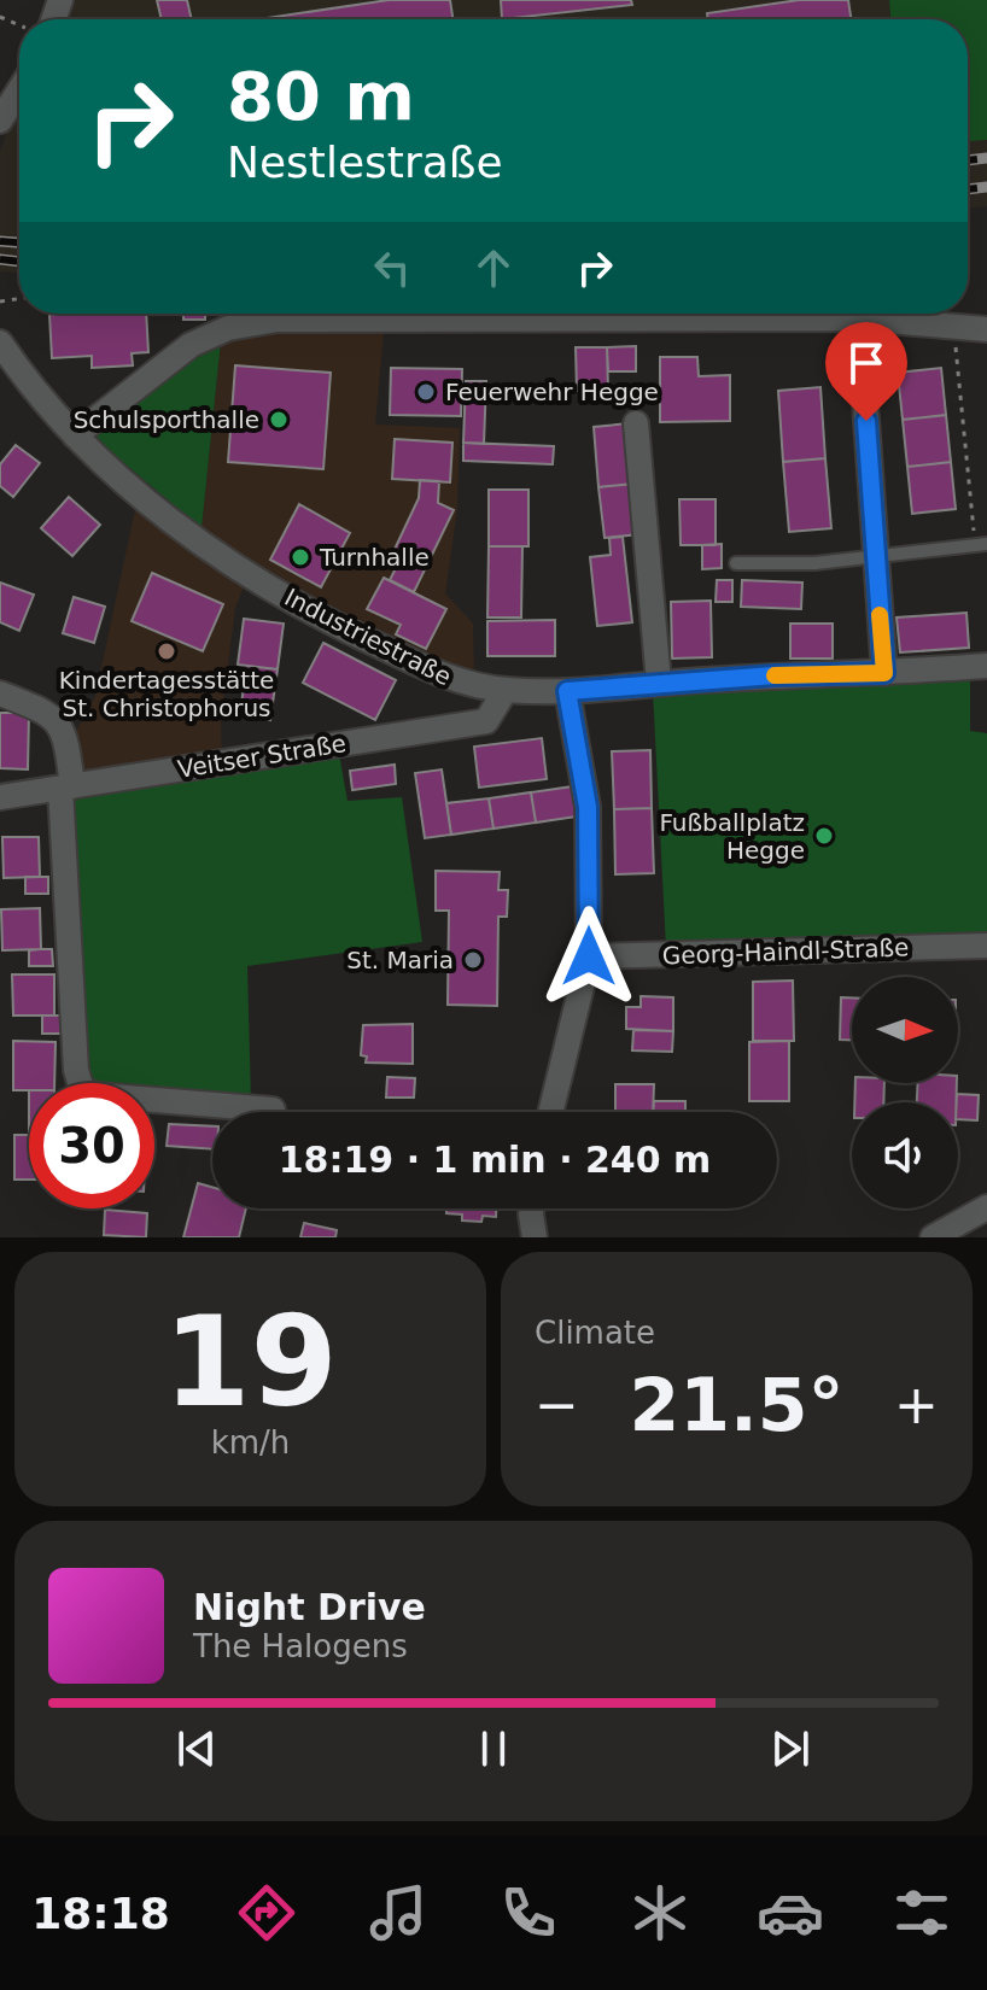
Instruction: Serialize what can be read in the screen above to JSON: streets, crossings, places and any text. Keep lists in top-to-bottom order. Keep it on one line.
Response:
{"streets":{"street":["Industriestraße","Veitser Straße","Georg-Haindl-Straße"]},"crossings":[["Industriestraße","Veitser Straße"]],"places":["Feuerwehr Hegge","Schulsporthalle","Turnhalle","Kindertagesstätte St. Christophorus","Fußballplatz Hegge","St. Maria"],"north":"right","page":{"turn":["80 m","Nestlestraße"],"limit":"30","trip":"18:19 · 1 min · 240 m","tile":[["19","km/h"],"Climate"],"heat":["−","21.5°","+"],"song":["Night Drive","The Halogens"],"tabs":"18:18"}}
